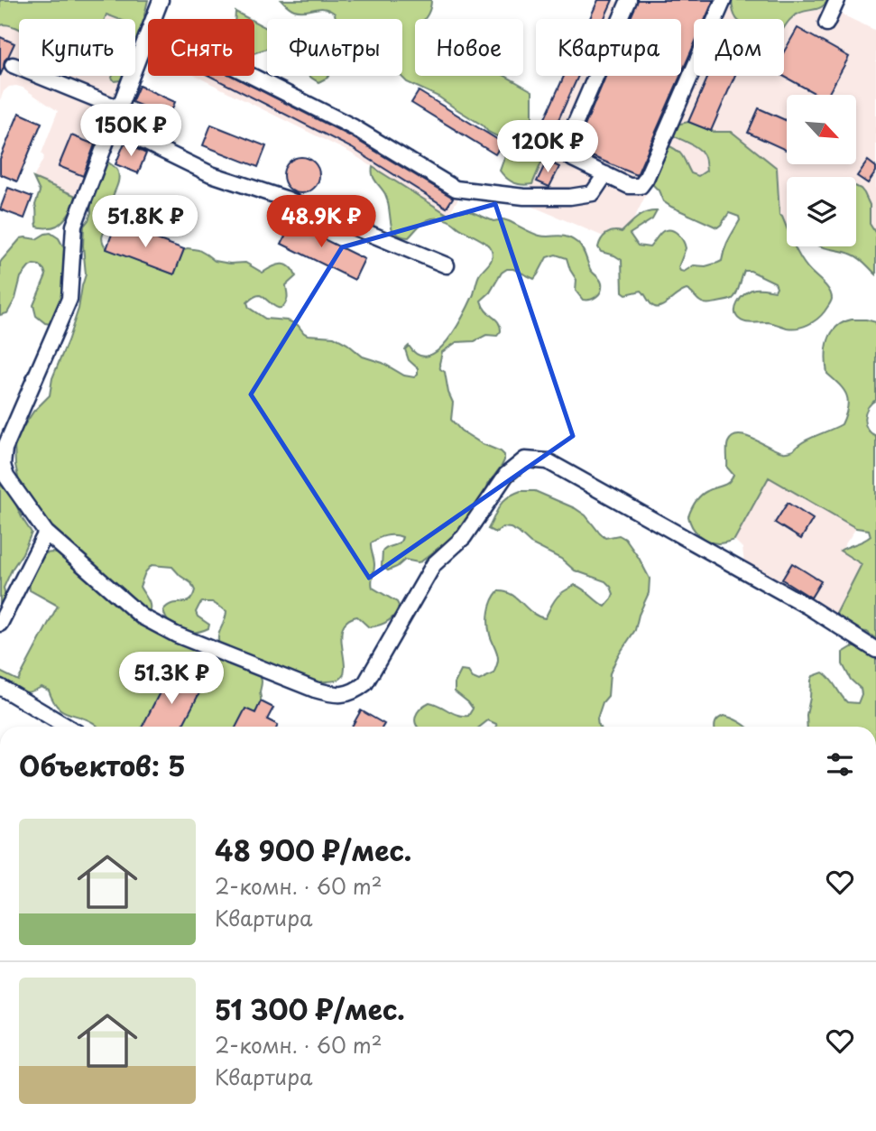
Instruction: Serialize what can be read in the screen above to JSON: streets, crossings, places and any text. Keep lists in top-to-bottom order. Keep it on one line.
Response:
{"north":"bottom right","page":{"chip":["Купить","Снять","Фильтры","Новое","Квартира","Дом"],"price":["150K ₽","120K ₽","51.8K ₽","48.9K ₽","51.3K ₽"],"heading":"Объектов: 5","list":[{"name":"48 900 ₽/мес.","note":"2-комн. · 60 m² · Квартира"},{"name":"51 300 ₽/мес.","note":"2-комн. · 60 m² · Квартира"}]}}
